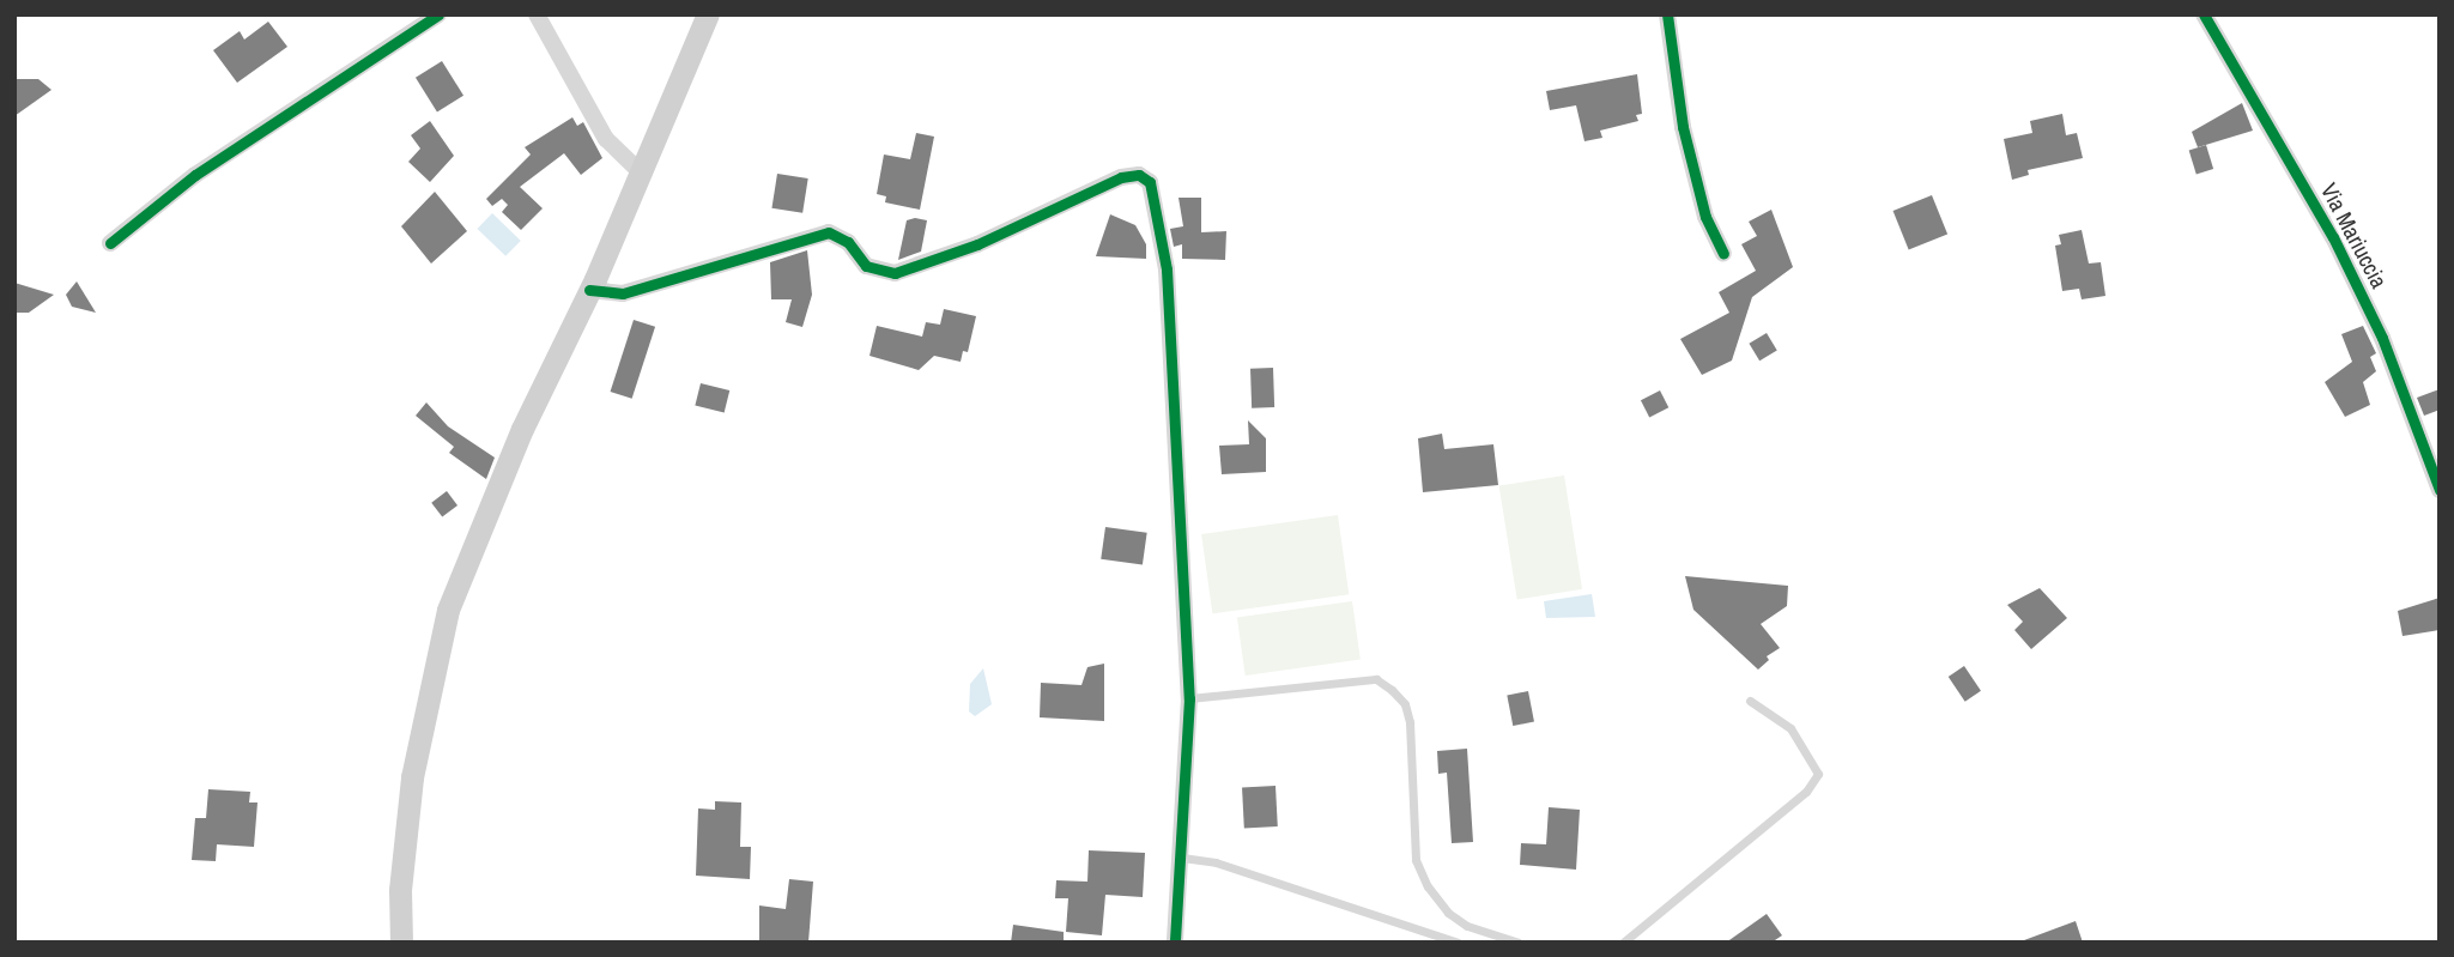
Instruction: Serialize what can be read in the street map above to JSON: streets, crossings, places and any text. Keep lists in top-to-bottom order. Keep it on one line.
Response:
{"streets":{"street":["Via Mariuccia"]}}
